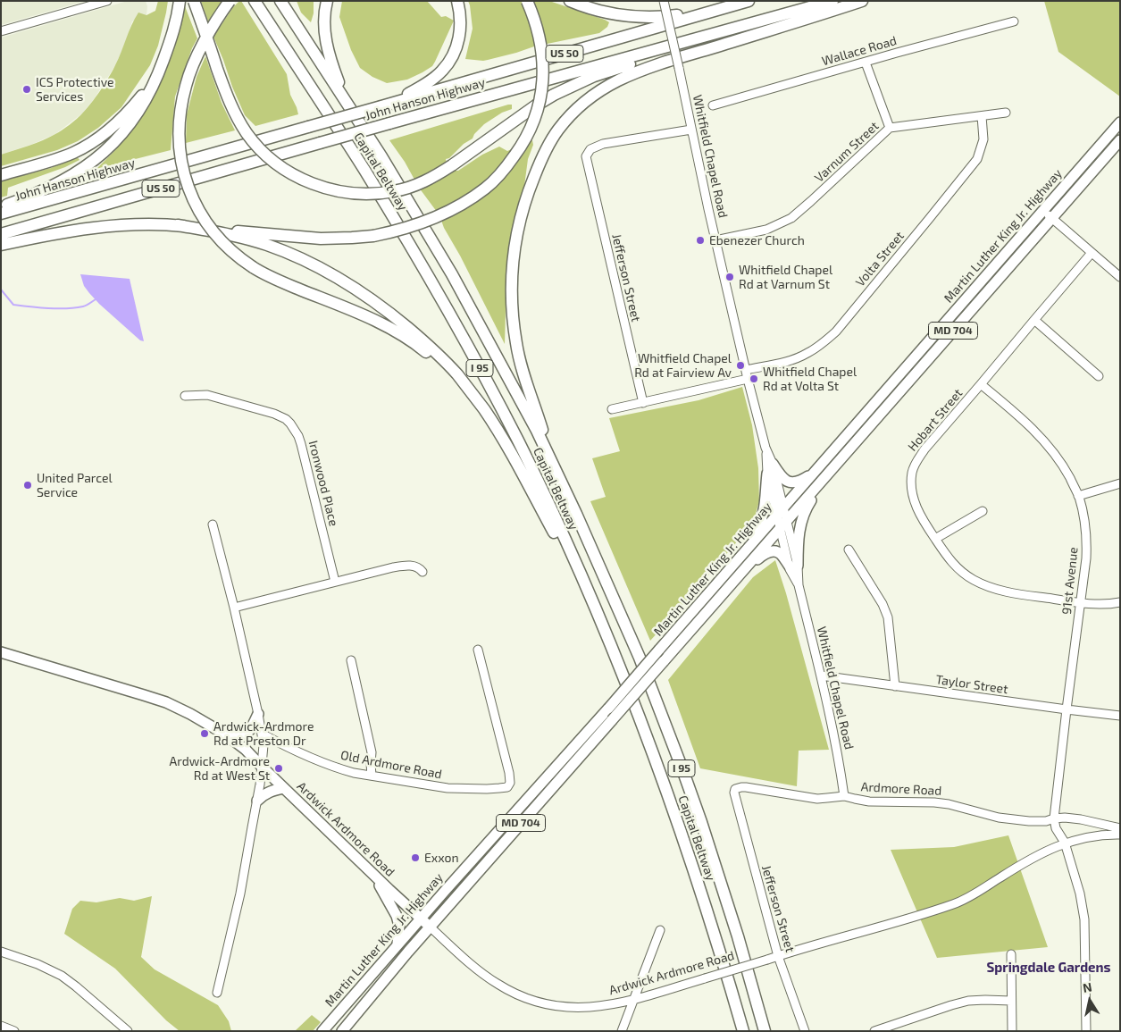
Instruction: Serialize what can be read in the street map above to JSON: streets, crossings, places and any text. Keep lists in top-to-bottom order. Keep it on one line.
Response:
{"streets":{"highway":["US 50","John Hanson Highway","Capital Beltway","I 95"],"main road":["Martin Luther King Jr. Highway","MD 704","Ardwick Ardmore Road"],"street":["Wallace Road","Varnum Street","Whitfield Chapel Road","Volta Street","Jefferson Street","Hobart Street","Ironwood Place","91st Avenue","Taylor Street","Old Ardmore Road","Ardmore Road"]},"crossings":[["Varnum Street","Whitfield Chapel Road"],["Varnum Street","Volta Street"],["Whitfield Chapel Road","Martin Luther King Jr. Highway"],["Whitfield Chapel Road","Volta Street"],["Whitfield Chapel Road","Jefferson Street"],["Whitfield Chapel Road","Taylor Street"],["Whitfield Chapel Road","Ardmore Road"],["Martin Luther King Jr. Highway","Ardwick Ardmore Road"],["Jefferson Street","Ardmore Road"],["Jefferson Street","Ardwick Ardmore Road"],["Hobart Street","91st Avenue"],["91st Avenue","Taylor Street"],["91st Avenue","Ardmore Road"]],"districts":["Springdale Gardens"],"places":["ICS Protective Services","Ebenezer Church","Whitfield Chapel Rd at Varnum St","Whitfield Chapel Rd at Fairview Av","Whitfield Chapel Rd at Volta St","United Parcel Service","Ardwick-Ardmore Rd at Preston Dr","Ardwick-Ardmore Rd at West St","Exxon"],"north":"top"}
